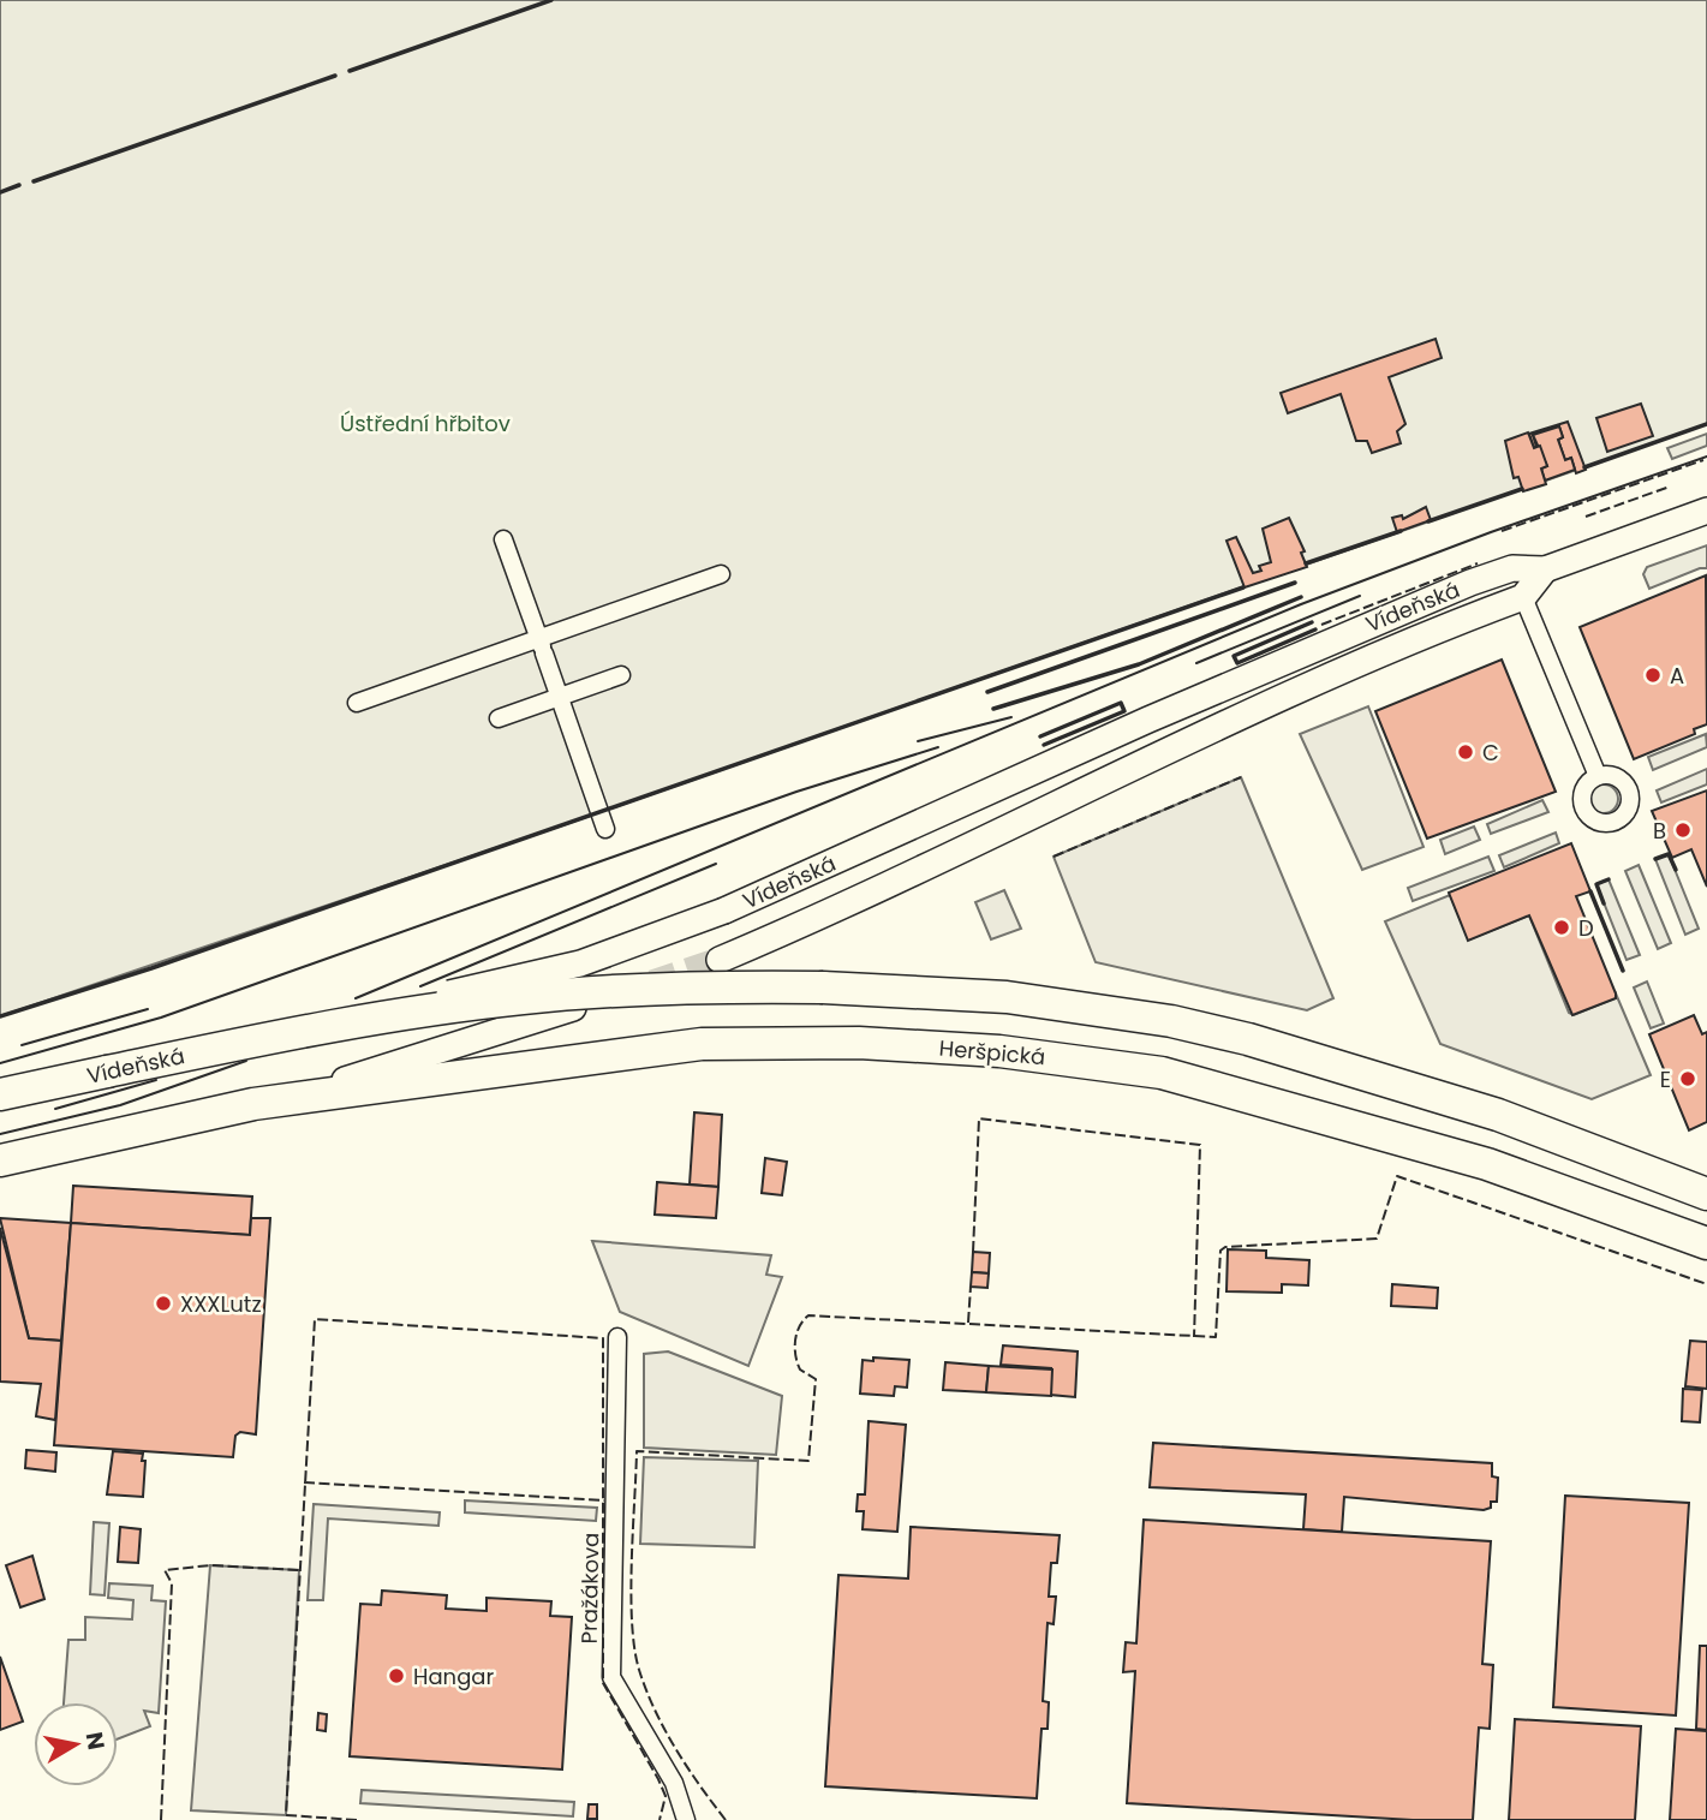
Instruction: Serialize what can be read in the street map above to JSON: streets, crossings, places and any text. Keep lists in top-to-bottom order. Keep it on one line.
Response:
{"streets":{"highway":["Vídeňská","Heršpická"],"street":["Pražákova"]},"parks":["Ústřední hřbitov"],"places":["A","C","B","D","E","XXXLutz","Hangar"],"north":"right"}
